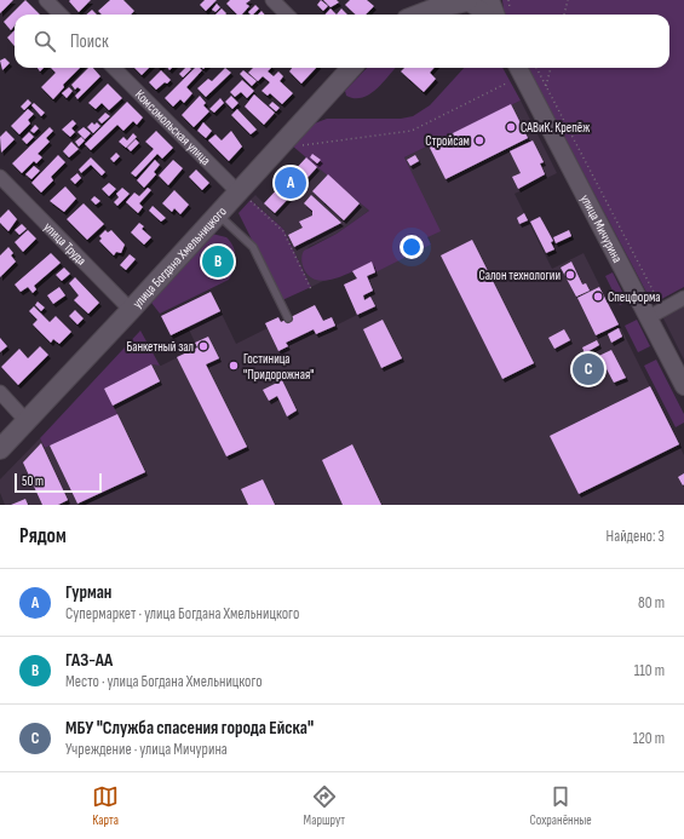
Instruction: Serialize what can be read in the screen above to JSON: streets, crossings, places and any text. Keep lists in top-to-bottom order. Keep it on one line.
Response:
{"streets":{"main road":["улица Богдана Хмельницкого"],"street":["Комсомольская улица","улица Мичурина","улица Труда"]},"crossings":[["Комсомольская улица","улица Богдана Хмельницкого"],["улица Труда","улица Богдана Хмельницкого"]],"places":["САВиК. Крепёж","Стройсам","Салон технологии","Спецформа","Банкетный зал","Гостиница \"Придорожная\""],"scale_bar":"50 m","page":{"search":"Поиск","pins":["A","B","C"],"scale":"50 m","heading":["Рядом","Найдено: 3"],"list":[{"mark":"A","name":"Гурман","note":"Супермаркет · улица Богдана Хмельницкого","value":"80 m"},{"mark":"B","name":"ГАЗ-АА","note":"Место · улица Богдана Хмельницкого","value":"110 m"},{"mark":"C","name":"МБУ \"Служба спасения города Ейска\"","note":"Учреждение · улица Мичурина","value":"120 m"}],"nav":["Карта","Маршрут","Сохранённые"]}}
